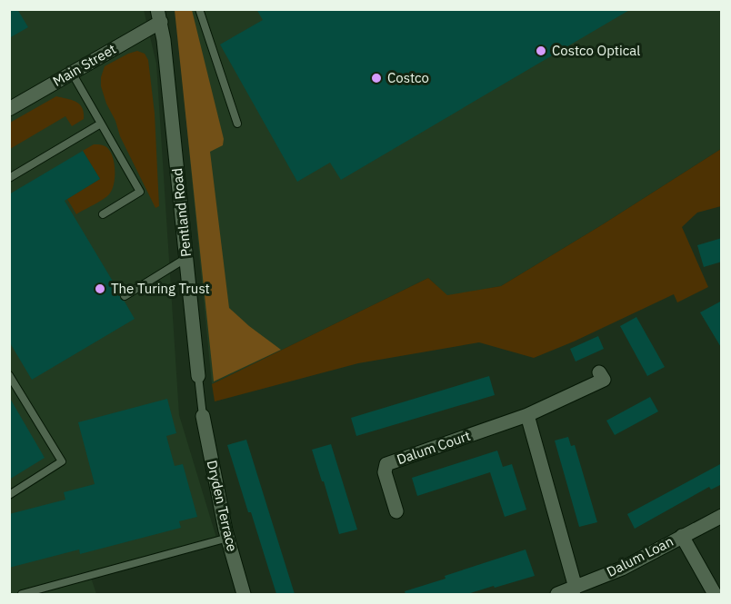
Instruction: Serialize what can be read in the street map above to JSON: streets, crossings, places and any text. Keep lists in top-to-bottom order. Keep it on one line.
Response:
{"streets":{"street":["Main Street","Pentland Road","Dalum Court","Dryden Terrace","Dalum Loan"]},"crossings":[["Main Street","Pentland Road"],["Pentland Road","Dryden Terrace"]],"places":["Costco Optical","Costco","The Turing Trust"]}
